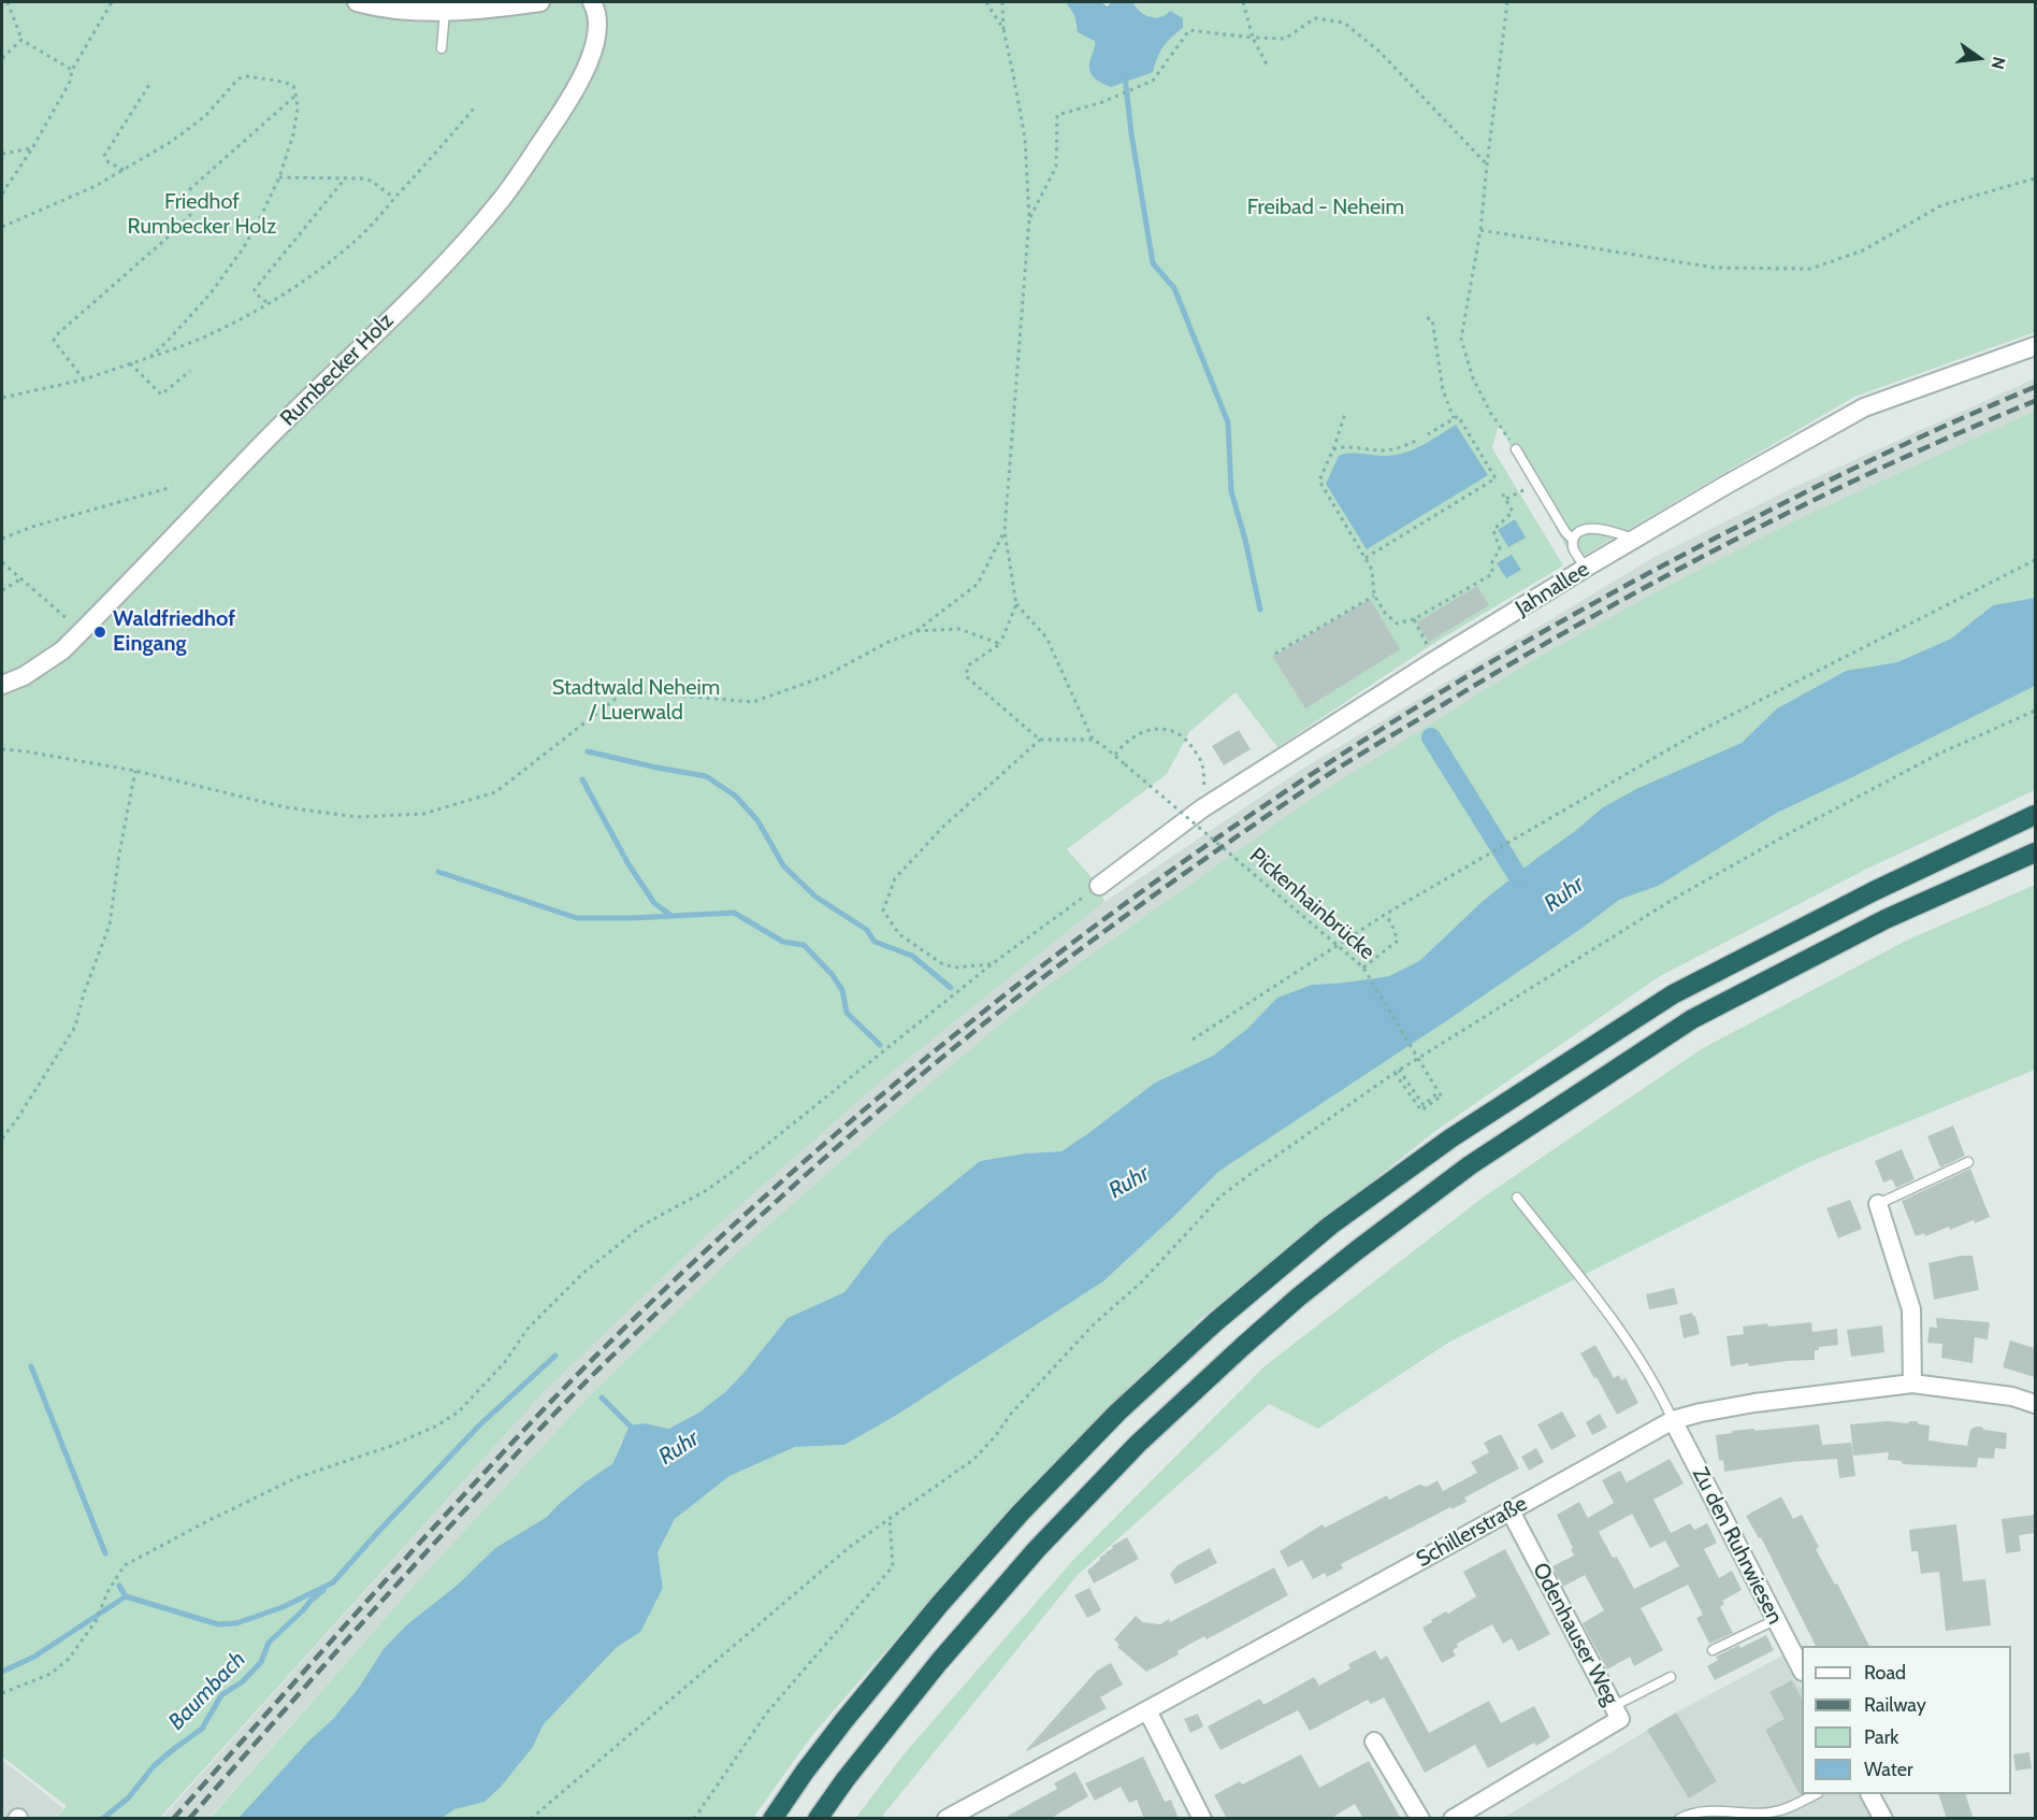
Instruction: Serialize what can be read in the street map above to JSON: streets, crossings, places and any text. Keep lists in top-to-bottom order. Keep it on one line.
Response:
{"streets":{"street":["Rumbecker Holz","Jahnallee","Schillerstraße","Zu den Ruhrwiesen","Odenhauser Weg"],"path":["Pickenhainbrücke"]},"crossings":[["Schillerstraße","Zu den Ruhrwiesen"],["Schillerstraße","Odenhauser Weg"]],"water":["Ruhr","Baumbach"],"parks":["Friedhof Rumbecker Holz","Freibad - Neheim","Stadtwald Neheim / Luerwald"],"places":["Waldfriedhof Eingang"],"legend":["Road","Railway","Park","Water"],"north":"right"}
